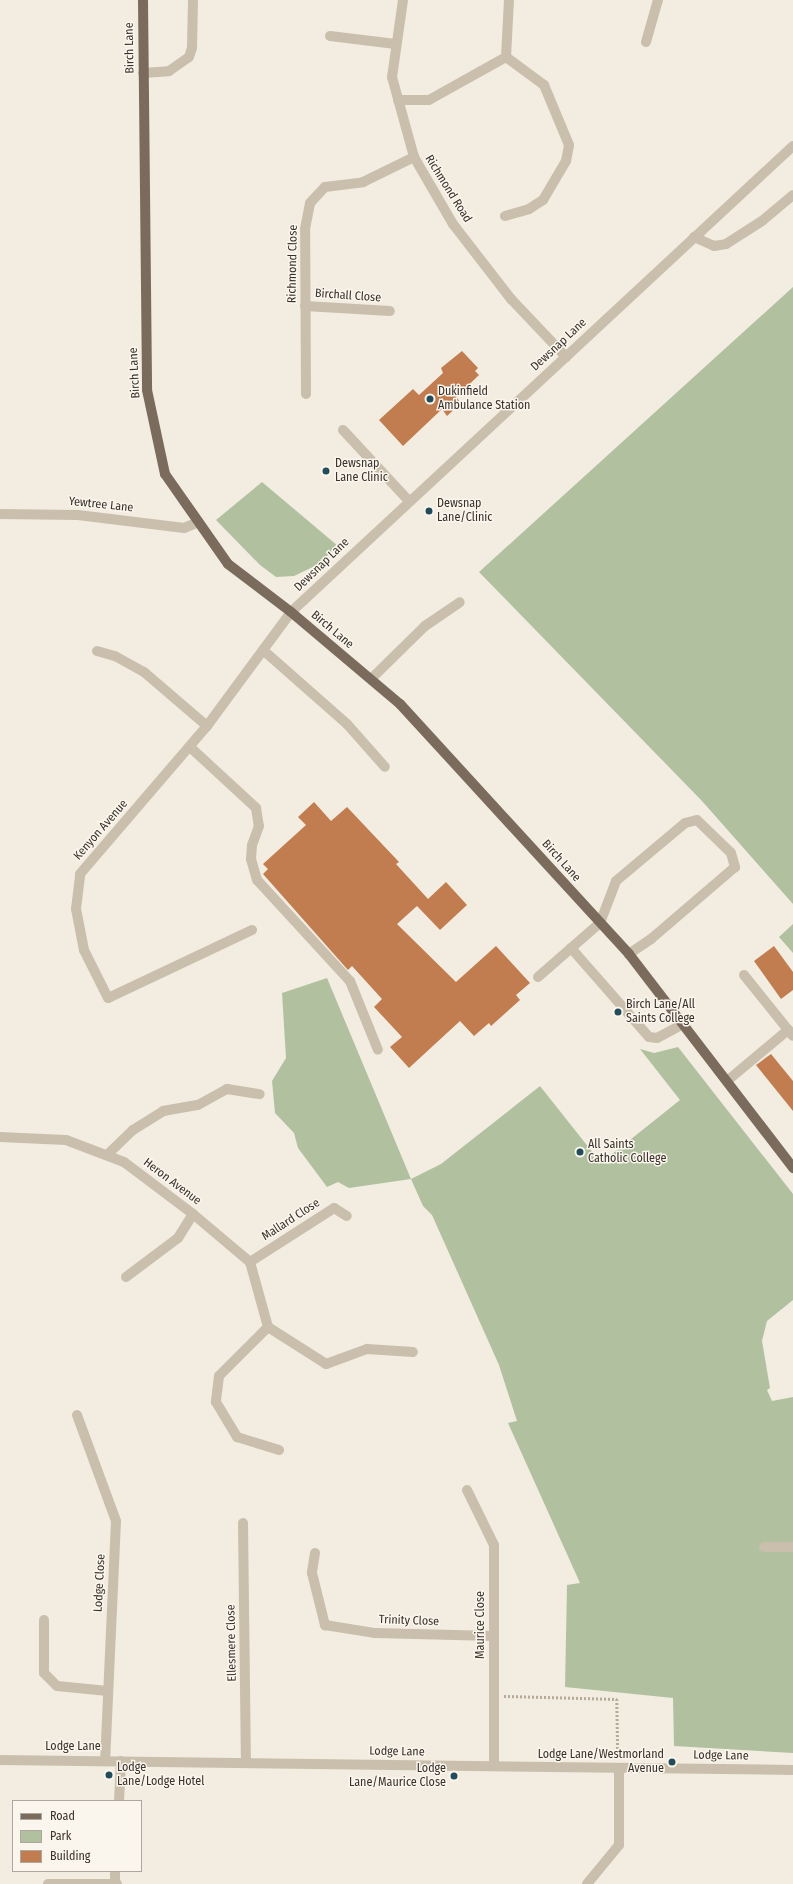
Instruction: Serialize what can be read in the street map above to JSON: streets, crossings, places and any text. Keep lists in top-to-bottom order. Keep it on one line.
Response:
{"streets":{"main road":["Birch Lane"],"street":["Richmond Road","Richmond Close","Birchall Close","Dewsnap Lane","Yewtree Lane","Kenyon Avenue","Heron Avenue","Mallard Close","Lodge Close","Trinity Close","Maurice Close","Ellesmere Close","Lodge Lane"]},"crossings":[["Birch Lane","Dewsnap Lane"],["Birch Lane","Yewtree Lane"],["Birch Lane","Kenyon Avenue"],["Richmond Road","Richmond Close"],["Richmond Road","Dewsnap Lane"],["Richmond Close","Birchall Close"],["Dewsnap Lane","Kenyon Avenue"],["Heron Avenue","Mallard Close"],["Lodge Close","Lodge Lane"],["Trinity Close","Maurice Close"],["Maurice Close","Lodge Lane"],["Ellesmere Close","Lodge Lane"]],"places":["Dukinfield Ambulance Station","Dewsnap Lane Clinic","Dewsnap Lane/Clinic","Birch Lane/All Saints College","All Saints Catholic College","Lodge Lane/Westmorland Avenue","Lodge Lane/Lodge Hotel","Lodge Lane/Maurice Close"],"legend":["Road","Park","Building"]}
